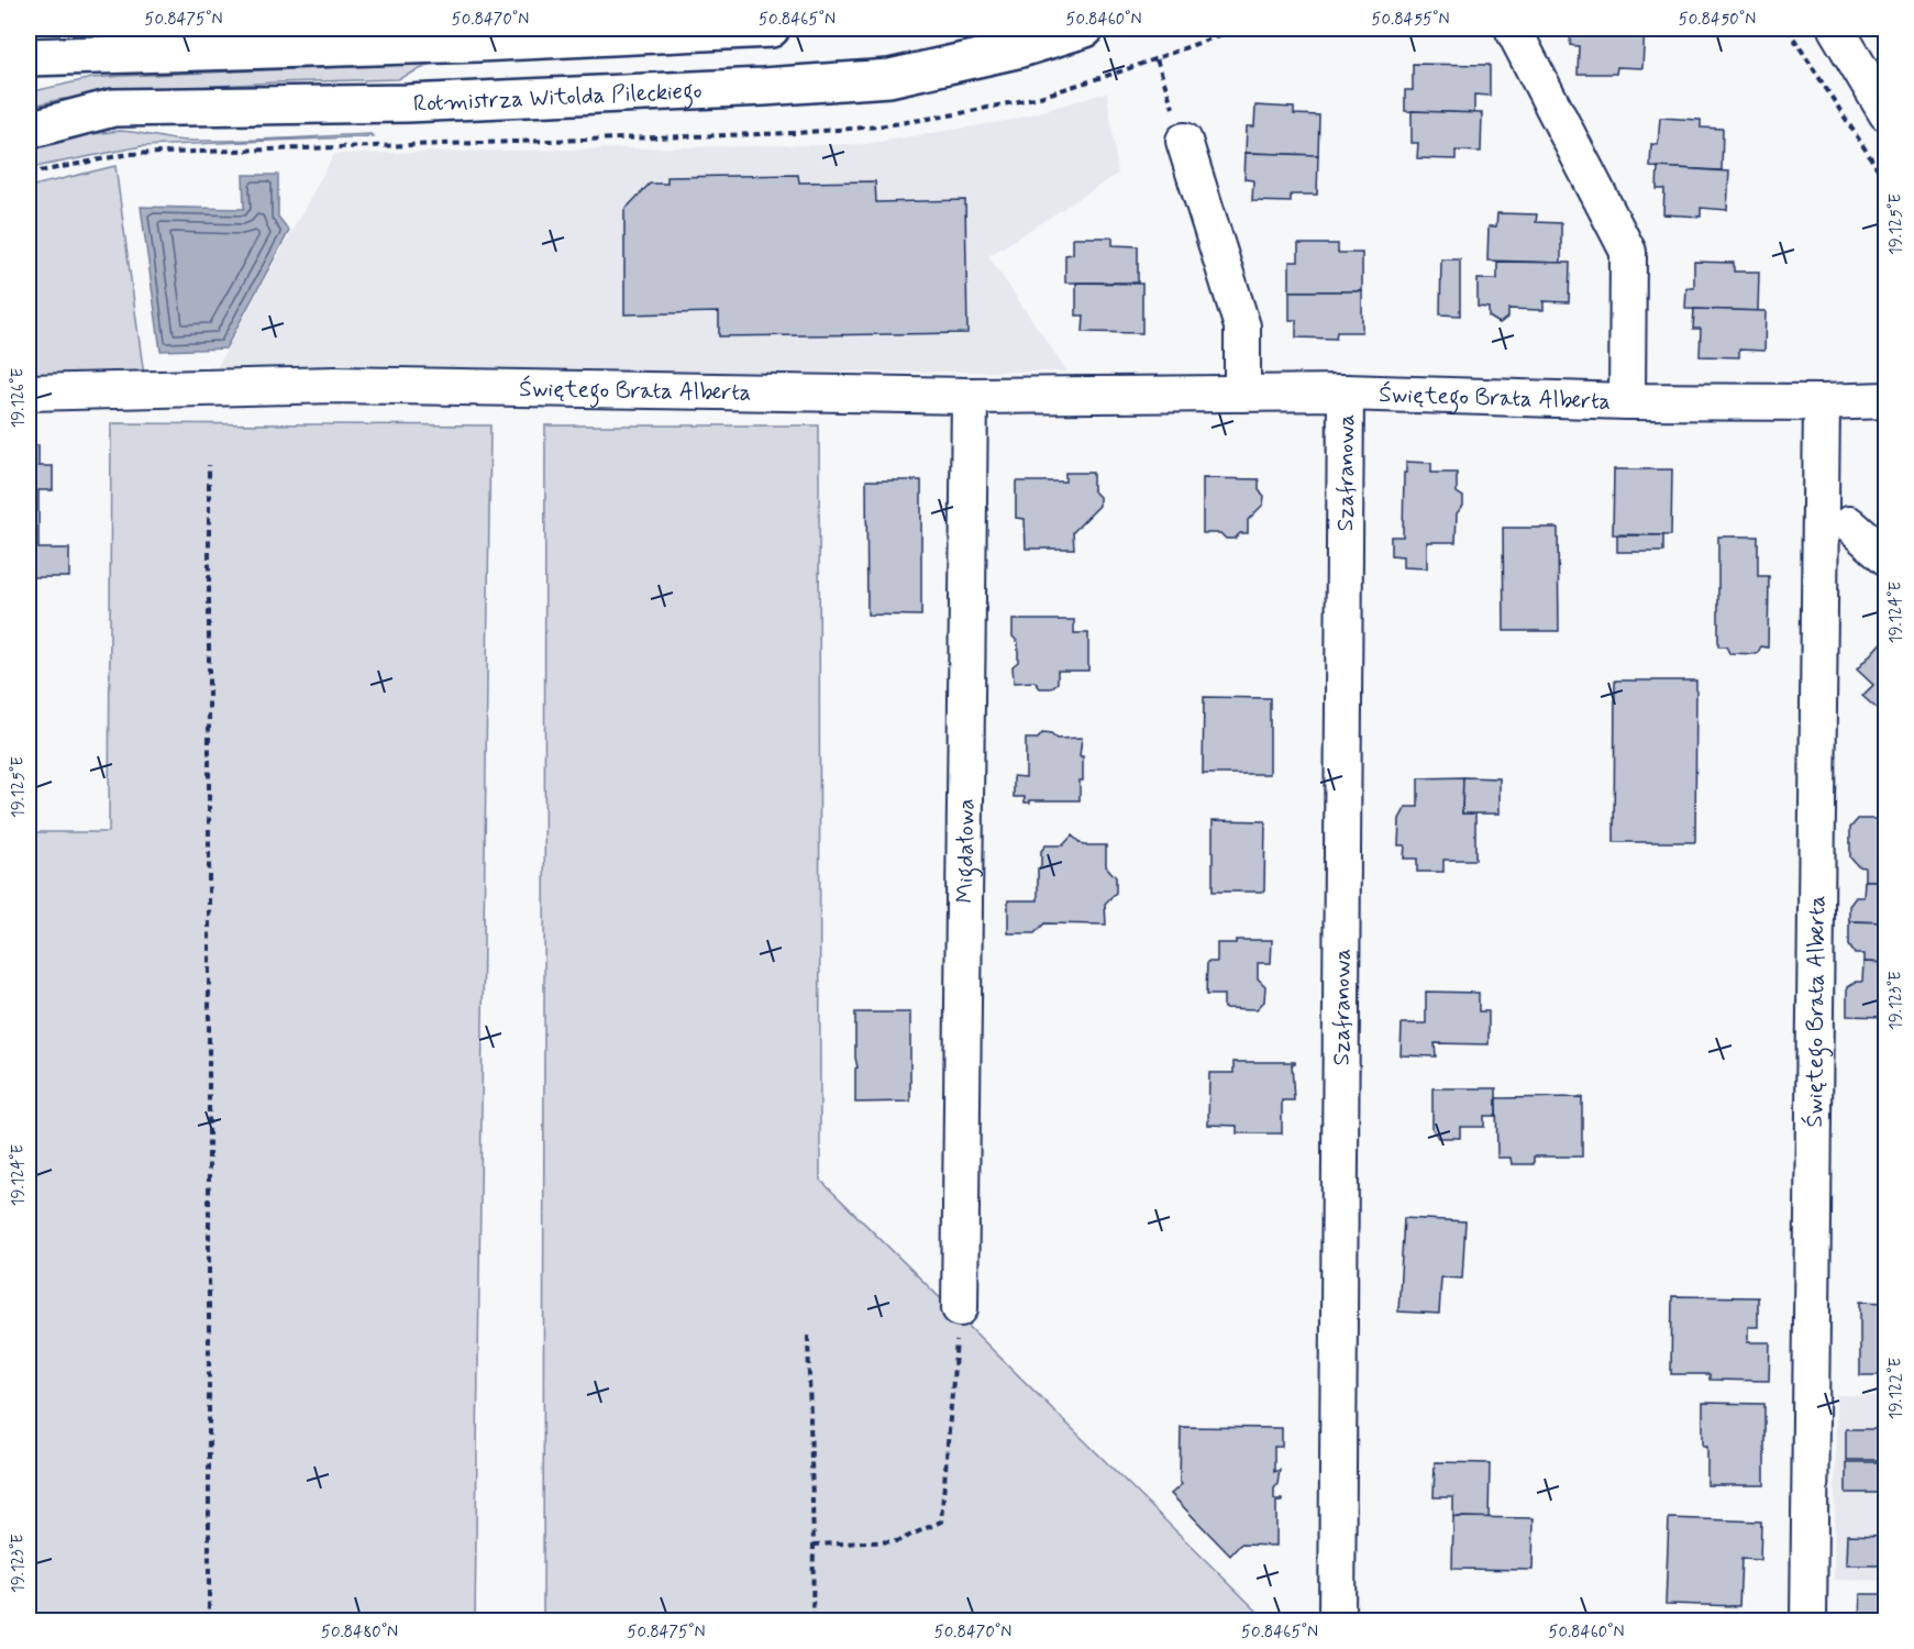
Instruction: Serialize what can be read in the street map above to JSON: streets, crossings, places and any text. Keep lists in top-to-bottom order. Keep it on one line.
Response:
{"streets":{"main road":["Rotmistrza Witolda Pileckiego"],"street":["Świętego Brata Alberta","Szafranowa","Migdałowa"]},"crossings":[["Świętego Brata Alberta","Szafranowa"],["Świętego Brata Alberta","Migdałowa"]],"coordinates":["50.8475°N","50.8470°N","50.8465°N","50.8460°N","50.8455°N","50.8450°N","19.125°E","19.126°E","19.124°E","19.123°E","19.122°E","50.8480°N"]}
